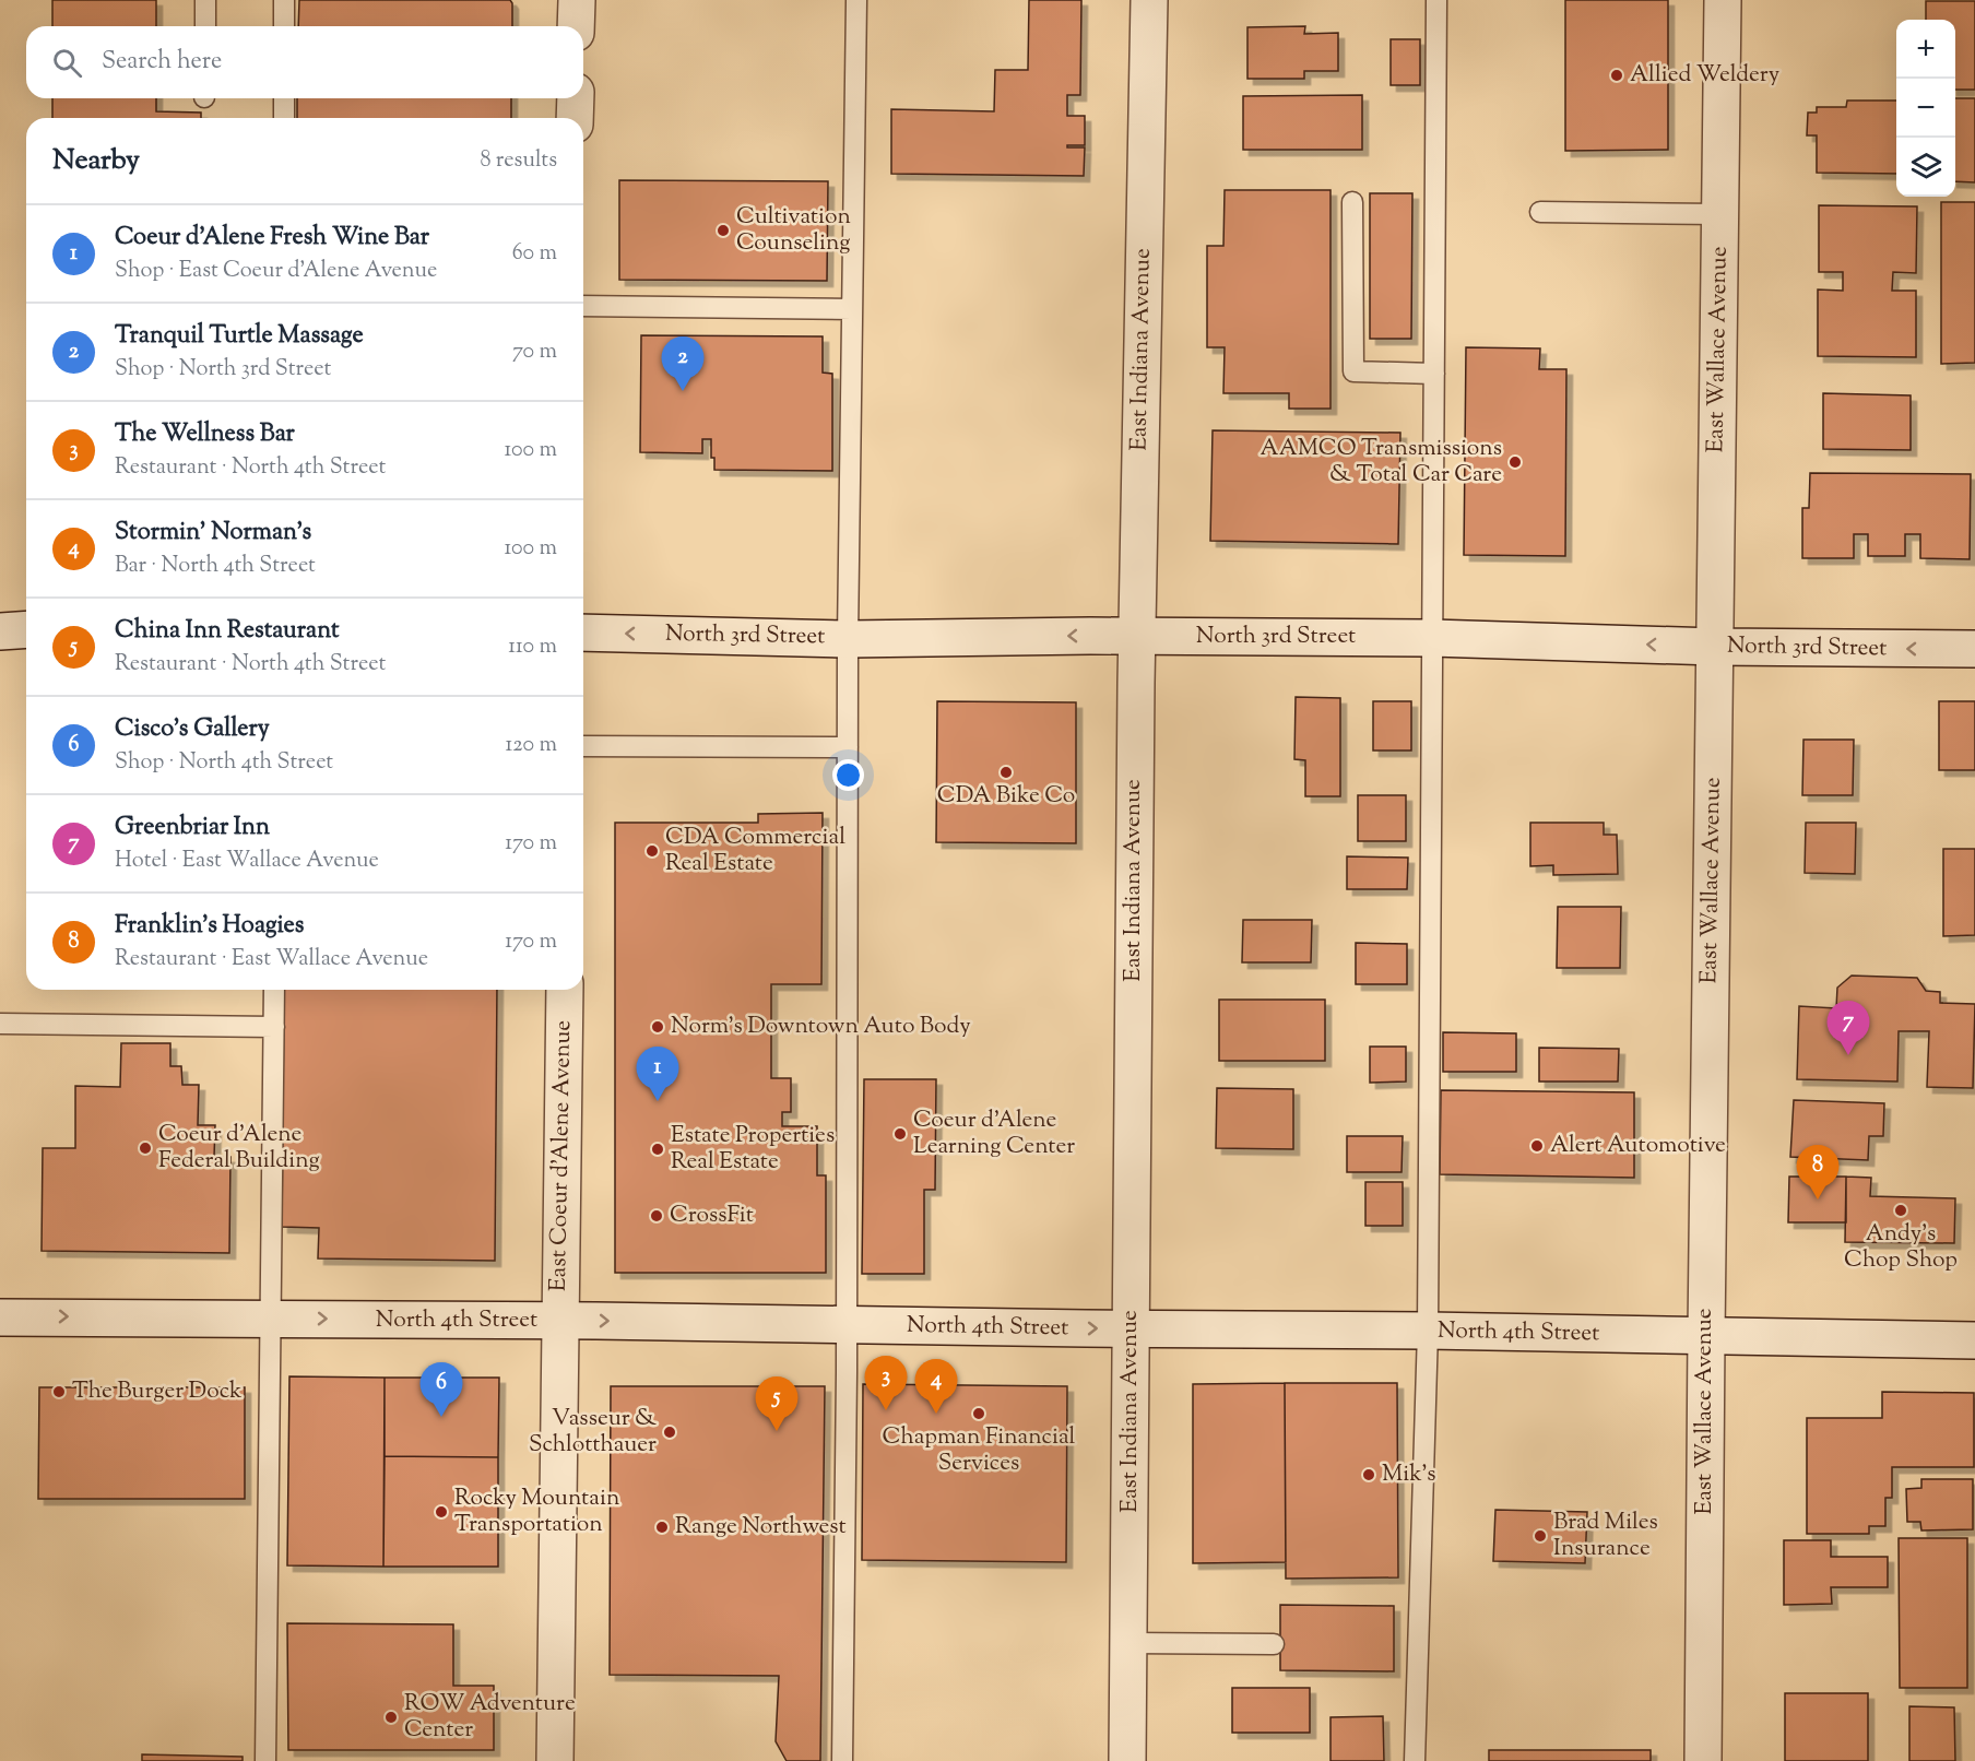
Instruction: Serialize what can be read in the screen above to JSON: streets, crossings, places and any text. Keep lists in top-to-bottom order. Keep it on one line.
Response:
{"streets":{"street":["East Indiana Avenue","East Wallace Avenue","North 3rd Street","East Coeur d'Alene Avenue","North 4th Street"]},"crossings":[["East Indiana Avenue","North 3rd Street"],["East Indiana Avenue","North 4th Street"],["East Wallace Avenue","North 3rd Street"],["East Wallace Avenue","North 4th Street"],["East Coeur d'Alene Avenue","North 4th Street"]],"one_way":["North 3rd Street","North 4th Street"],"places":["Allied Weldery","Cultivation Counseling","AAMCO Transmissions & Total Car Care","CDA Bike Co","CDA Commercial Real Estate","Norm's Downtown Auto Body","Coeur d'Alene Learning Center","Alert Automotive","Coeur d'Alene Federal Building","Estate Properties Real Estate","Andy's Chop Shop","CrossFit","The Burger Dock","Chapman Financial Services","Vasseur & Schlotthauer","Mik's","Rocky Mountain Transportation","Range Northwest","Brad Miles Insurance","ROW Adventure Center"],"page":{"map_buttons":["+","−"],"search":"Search here","heading":["Nearby","8 results"],"list":[{"mark":"1","name":"Coeur d'Alene Fresh Wine Bar","note":"Shop · East Coeur d'Alene Avenue","value":"60 m"},{"mark":"2","name":"Tranquil Turtle Massage","note":"Shop · North 3rd Street","value":"70 m"},{"mark":"3","name":"The Wellness Bar","note":"Restaurant · North 4th Street","value":"100 m"},{"mark":"4","name":"Stormin' Norman's","note":"Bar · North 4th Street","value":"100 m"},{"mark":"5","name":"China Inn Restaurant","note":"Restaurant · North 4th Street","value":"110 m"},{"mark":"6","name":"Cisco's Gallery","note":"Shop · North 4th Street","value":"120 m"},{"mark":"7","name":"Greenbriar Inn","note":"Hotel · East Wallace Avenue","value":"170 m"},{"mark":"8","name":"Franklin's Hoagies","note":"Restaurant · East Wallace Avenue","value":"170 m"}],"pins":["2","7","1","8","3","4","6","5"]}}
